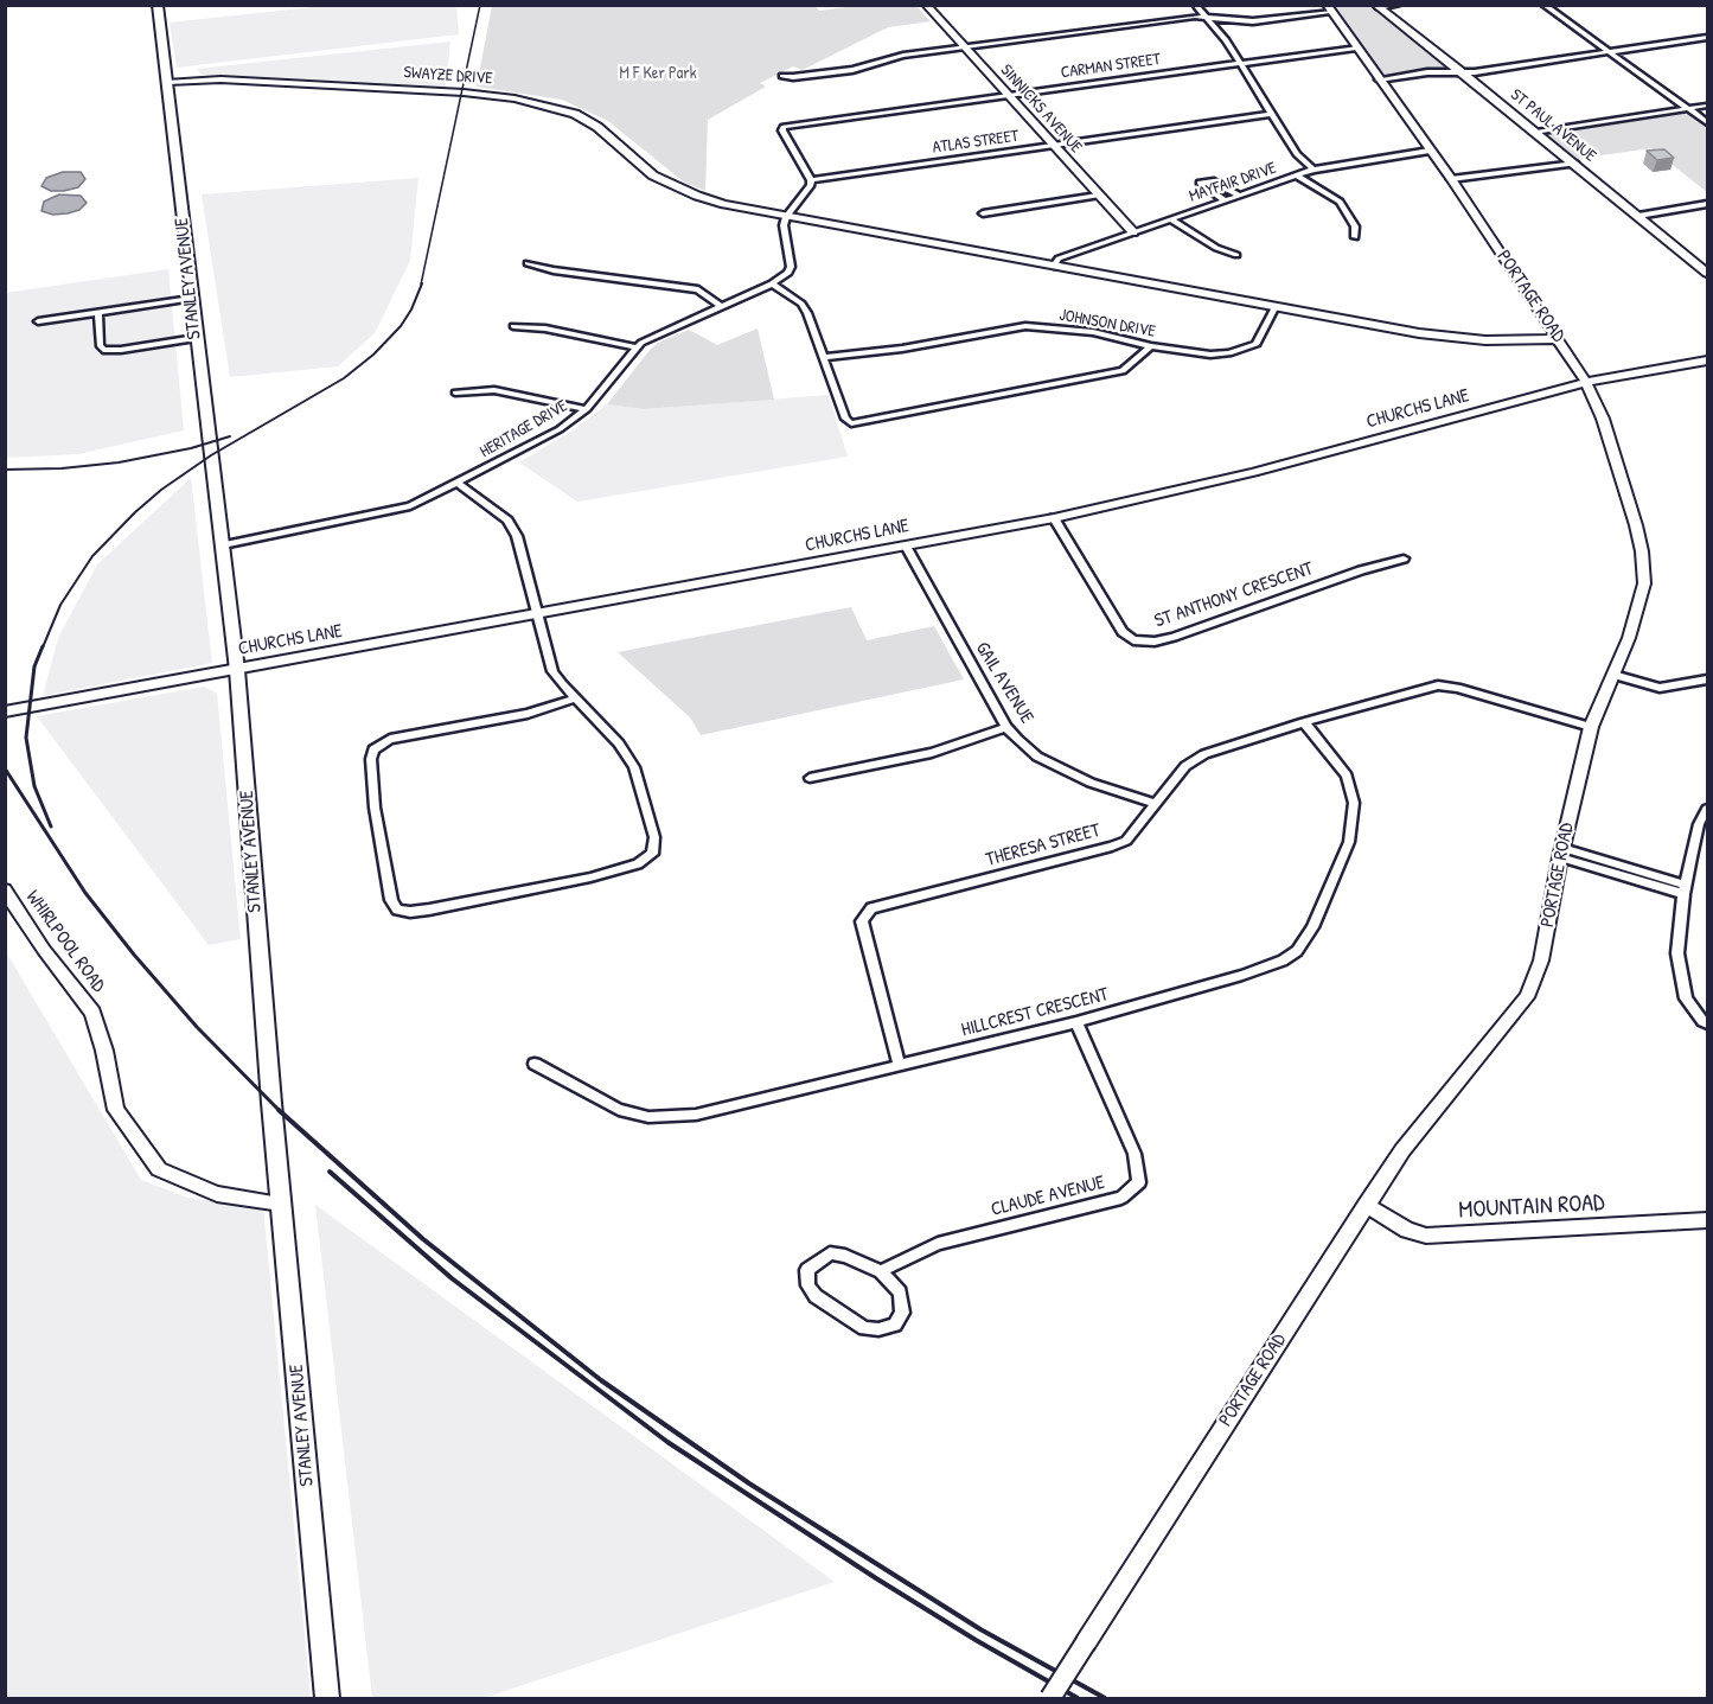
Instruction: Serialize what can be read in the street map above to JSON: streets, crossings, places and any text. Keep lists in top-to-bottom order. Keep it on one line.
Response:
{"streets":{"main road":["ST PAUL AVENUE","STANLEY AVENUE"],"street":["CARMAN STREET","SWAYZE DRIVE","SINNICKS AVENUE","ATLAS STREET","MAYFAIR DRIVE","PORTAGE ROAD","JOHNSON DRIVE","CHURCHS LANE","HERITAGE DRIVE","ST ANTHONY CRESCENT","GAIL AVENUE","THERESA STREET","WHIRLPOOL ROAD","HILLCREST CRESCENT","CLAUDE AVENUE","MOUNTAIN ROAD"]},"crossings":[["CARMAN STREET","SINNICKS AVENUE"],["CARMAN STREET","ATLAS STREET"],["CARMAN STREET","PORTAGE ROAD"],["SWAYZE DRIVE","MAYFAIR DRIVE"],["SWAYZE DRIVE","STANLEY AVENUE"],["SWAYZE DRIVE","PORTAGE ROAD"],["SWAYZE DRIVE","JOHNSON DRIVE"],["SINNICKS AVENUE","ATLAS STREET"],["SINNICKS AVENUE","MAYFAIR DRIVE"],["MAYFAIR DRIVE","PORTAGE ROAD"],["STANLEY AVENUE","CHURCHS LANE"],["STANLEY AVENUE","HERITAGE DRIVE"],["STANLEY AVENUE","WHIRLPOOL ROAD"],["PORTAGE ROAD","CHURCHS LANE"],["PORTAGE ROAD","THERESA STREET"],["PORTAGE ROAD","MOUNTAIN ROAD"],["CHURCHS LANE","ST ANTHONY CRESCENT"],["CHURCHS LANE","GAIL AVENUE"],["GAIL AVENUE","THERESA STREET"],["THERESA STREET","HILLCREST CRESCENT"],["HILLCREST CRESCENT","CLAUDE AVENUE"]],"parks":["M F Ker Park"]}
